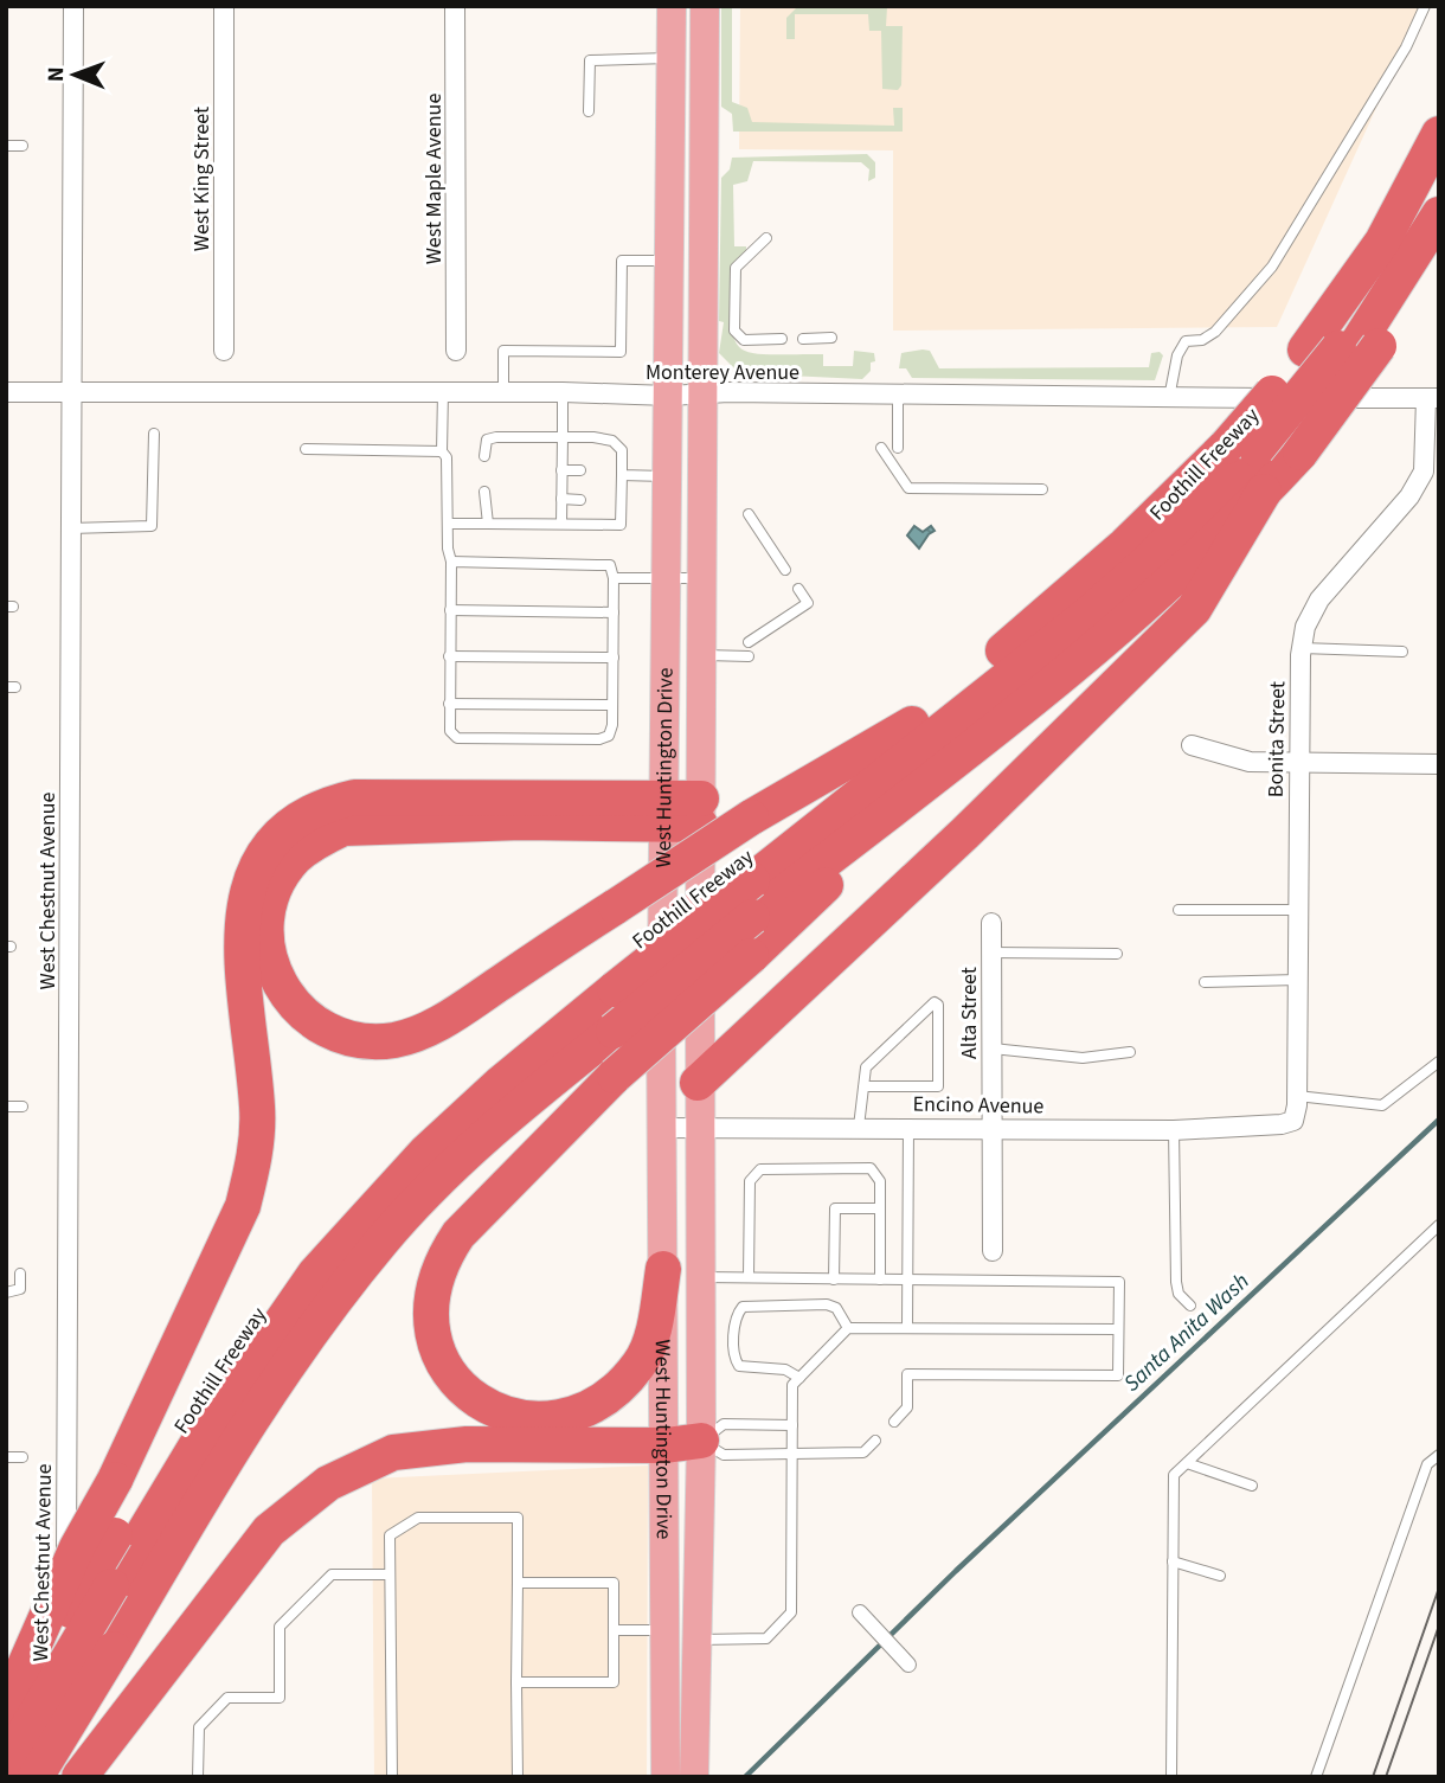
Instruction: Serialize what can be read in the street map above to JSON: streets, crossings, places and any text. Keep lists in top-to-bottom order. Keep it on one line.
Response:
{"streets":{"highway":["Foothill Freeway"],"main road":["West Huntington Drive"],"street":["West King Street","West Maple Avenue","Monterey Avenue","Bonita Street","West Chestnut Avenue","Alta Street","Encino Avenue"]},"crossings":[["Monterey Avenue","Bonita Street"],["Monterey Avenue","West Huntington Drive"],["Monterey Avenue","West Chestnut Avenue"],["Bonita Street","Encino Avenue"],["West Huntington Drive","Encino Avenue"],["Alta Street","Encino Avenue"]],"water":["Santa Anita Wash"],"north":"left"}
